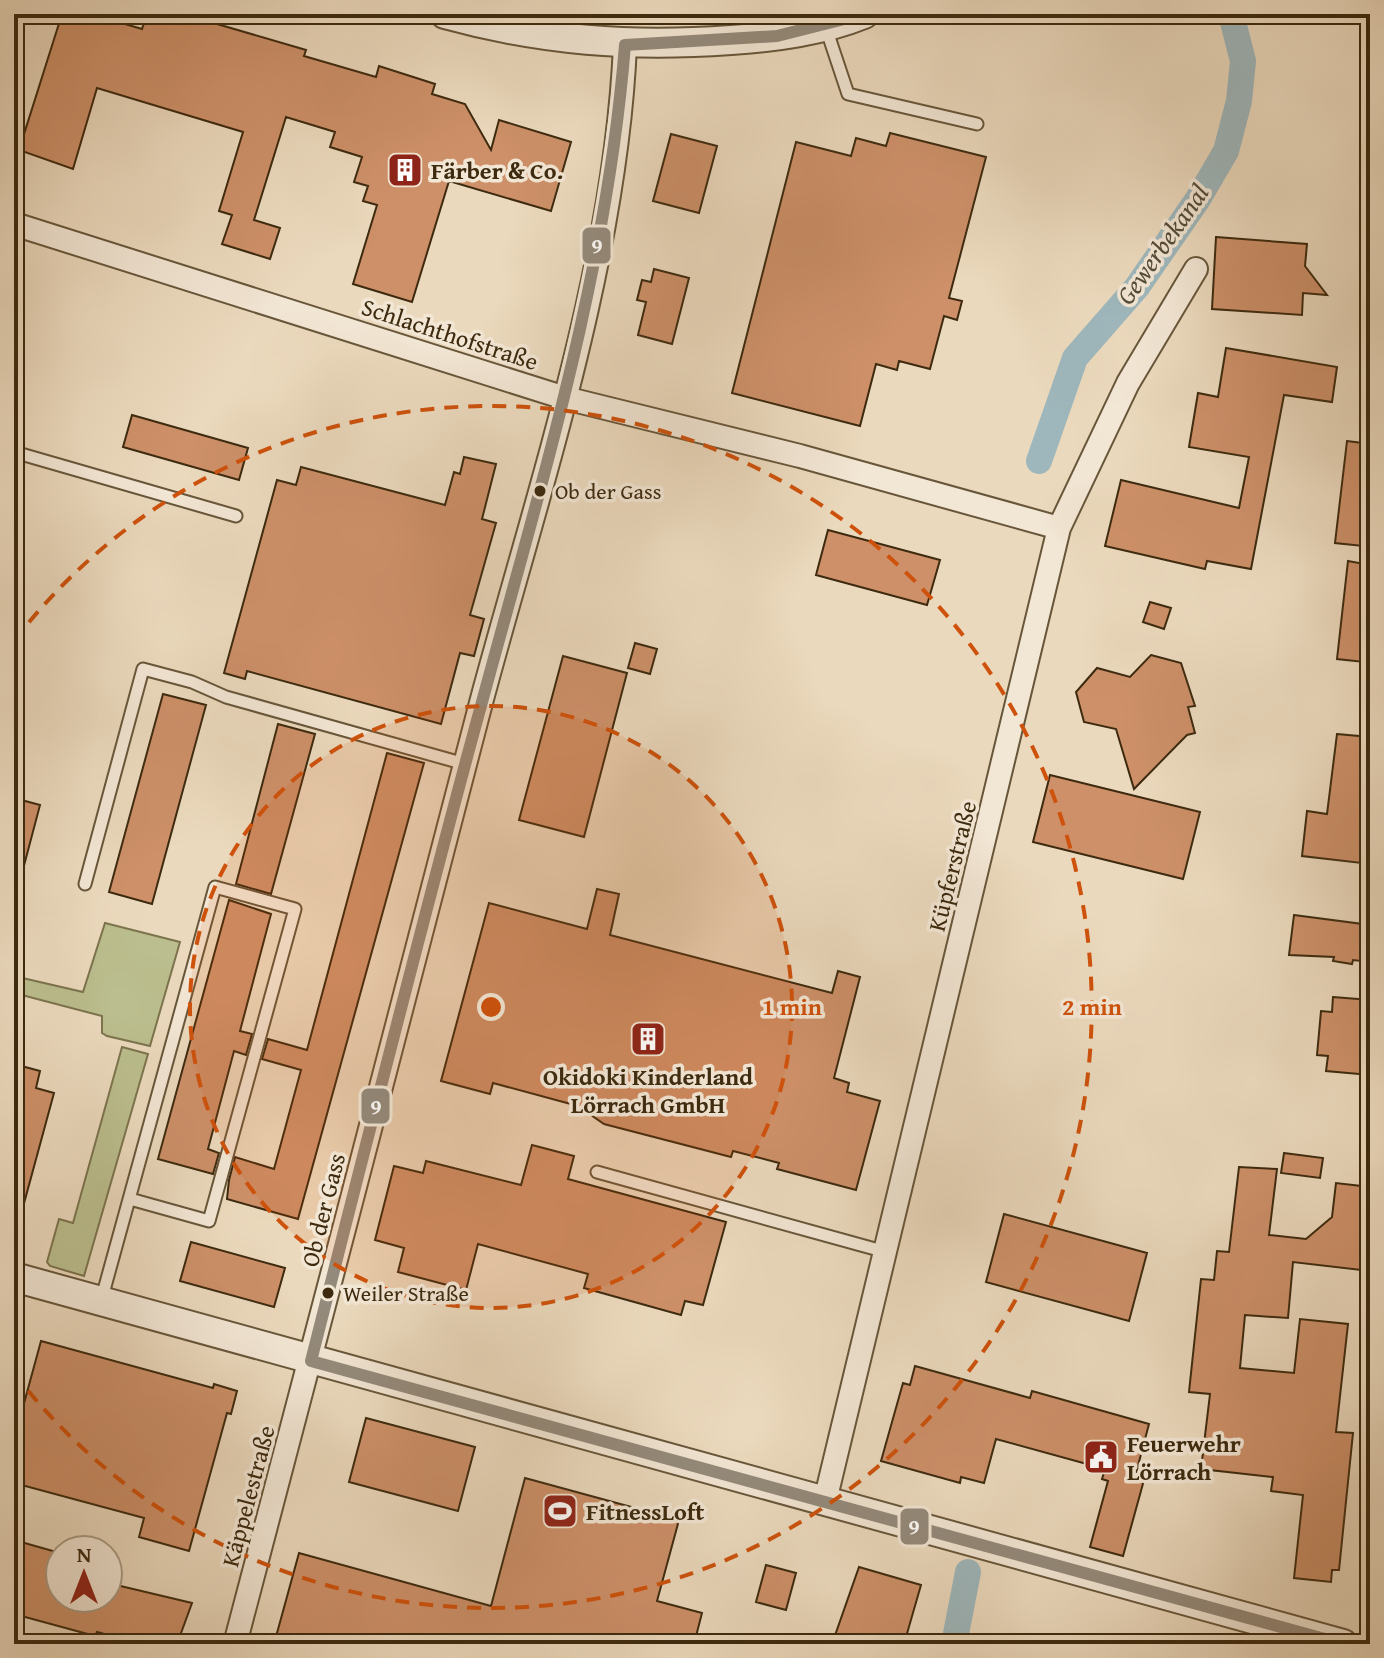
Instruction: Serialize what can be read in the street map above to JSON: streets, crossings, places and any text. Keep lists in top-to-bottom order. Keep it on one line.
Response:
{"streets":{"street":["Schlachthofstraße","Küpferstraße","Ob der Gass","Käppelestraße"]},"crossings":[["Schlachthofstraße","Küpferstraße"],["Schlachthofstraße","Ob der Gass"],["Ob der Gass","Käppelestraße"]],"water":["Gewerbekanal"],"places":{"building":["Färber & Co.","Okidoki Kinderland Lörrach GmbH"],"other":["Ob der Gass","Weiler Straße"],"public building":["Feuerwehr Lörrach"],"sports":["FitnessLoft"]},"lines":["transit line 9"],"north":"top","rings":["1 min","2 min"]}
